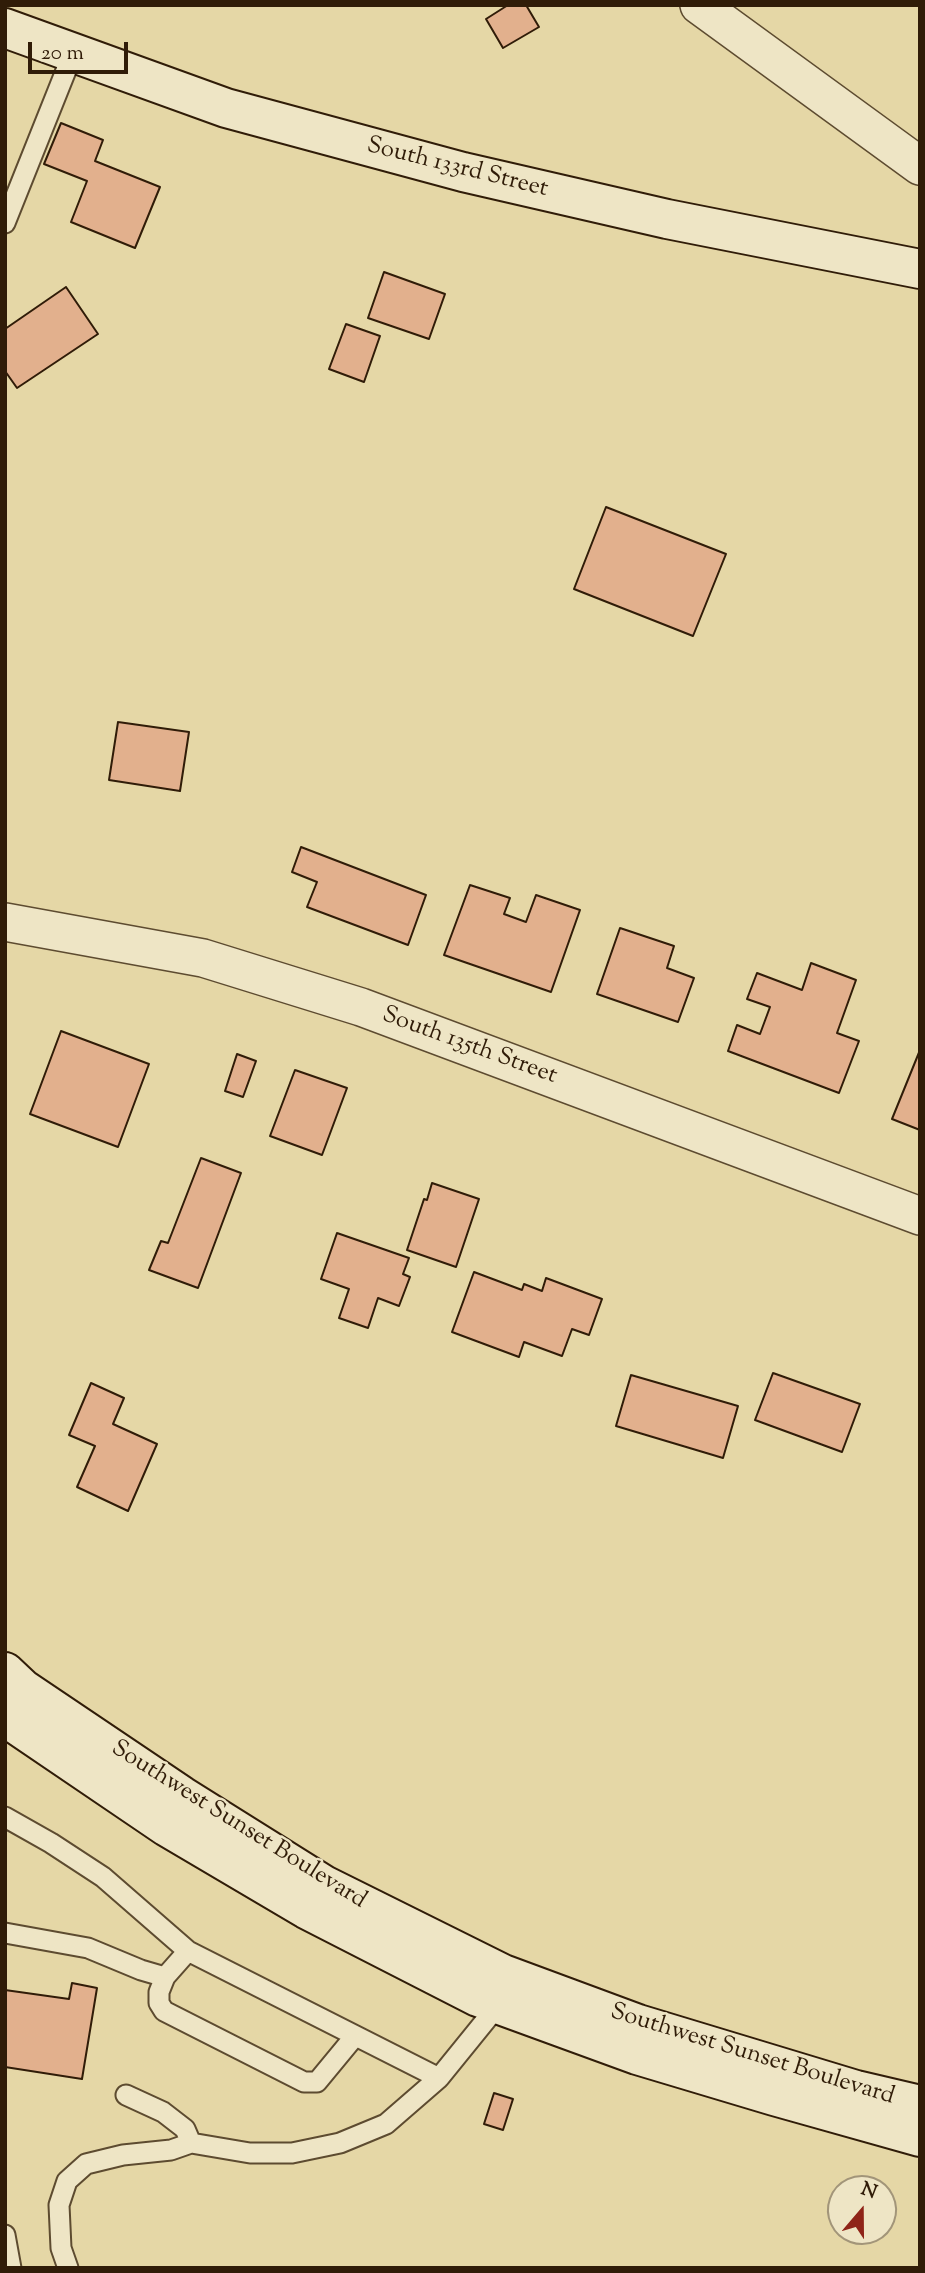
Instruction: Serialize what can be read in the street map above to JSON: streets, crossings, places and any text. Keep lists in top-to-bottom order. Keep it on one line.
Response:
{"streets":{"main road":["South 133rd Street","Southwest Sunset Boulevard"],"street":["South 135th Street"]},"scale_bar":"20 m","north":"top"}
